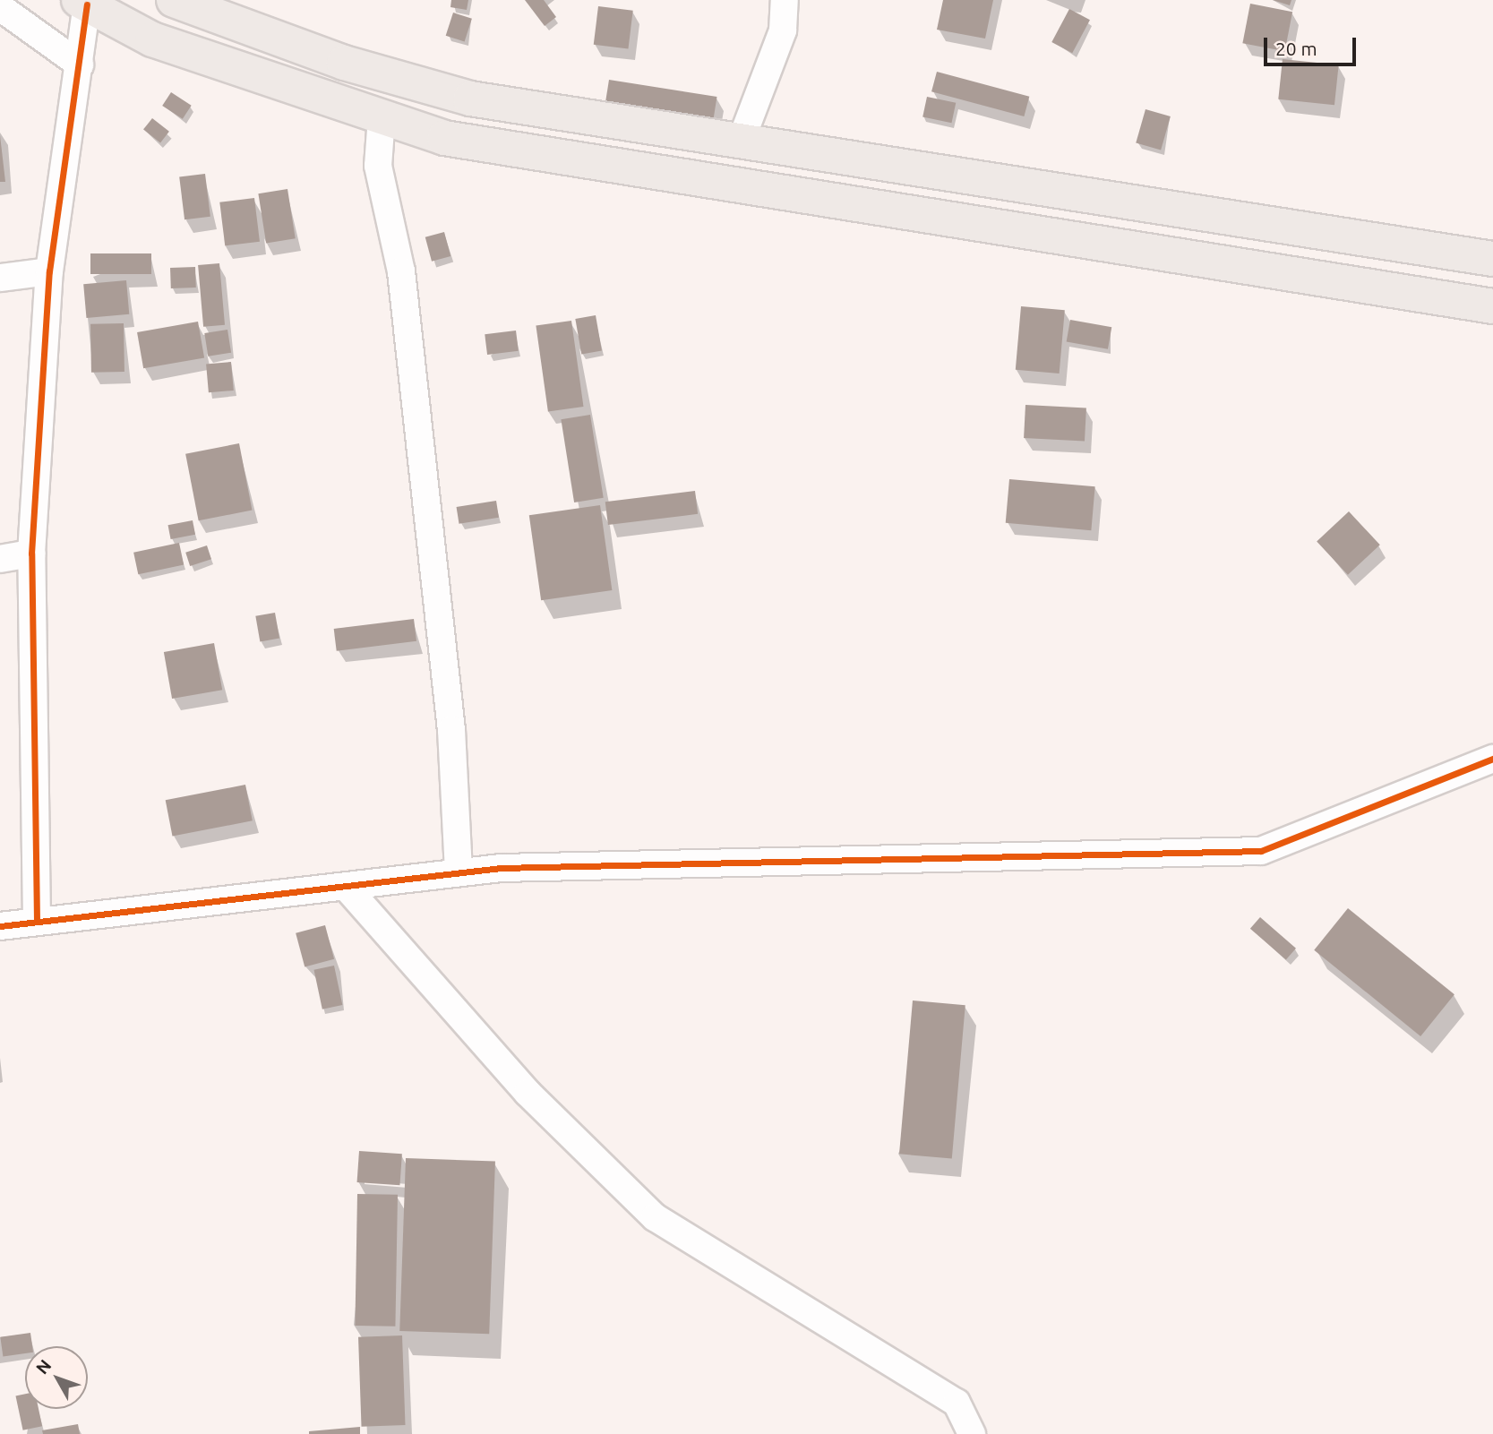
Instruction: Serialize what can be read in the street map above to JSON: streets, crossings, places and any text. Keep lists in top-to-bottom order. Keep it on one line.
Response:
{"scale_bar":"20 m","north":"top left"}
